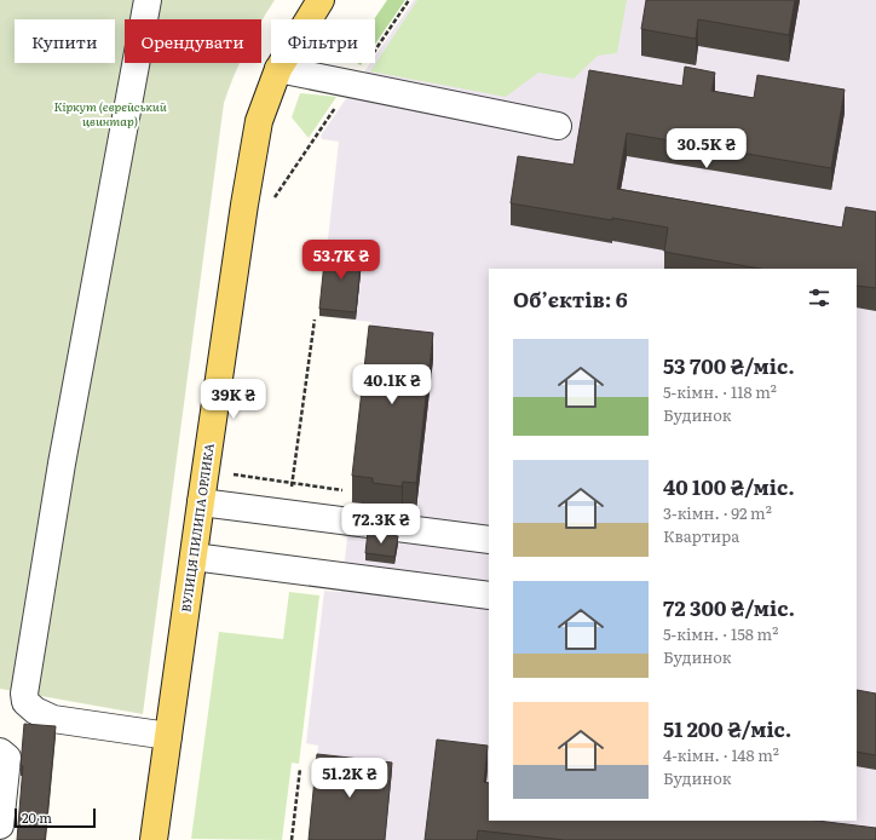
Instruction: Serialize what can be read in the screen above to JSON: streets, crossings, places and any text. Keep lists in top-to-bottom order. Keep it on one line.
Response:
{"streets":{"main road":["ВУЛИЦЯ ПИЛИПА ОРЛИКА"]},"parks":["Кіркут (єврейський цвинтар)"],"scale_bar":"20 m","page":{"chip":["Купити","Орендувати","Фільтри"],"price":["30.5K ₴","53.7K ₴","40.1K ₴","39K ₴","72.3K ₴","51.2K ₴"],"heading":"Об’єктів: 6","list":[{"name":"53 700 ₴/міс.","note":"5-кімн. · 118 m² · Будинок"},{"name":"40 100 ₴/міс.","note":"3-кімн. · 92 m² · Квартира"},{"name":"72 300 ₴/міс.","note":"5-кімн. · 158 m² · Будинок"},{"name":"51 200 ₴/міс.","note":"4-кімн. · 148 m² · Будинок"}],"scale":"20 m"}}
